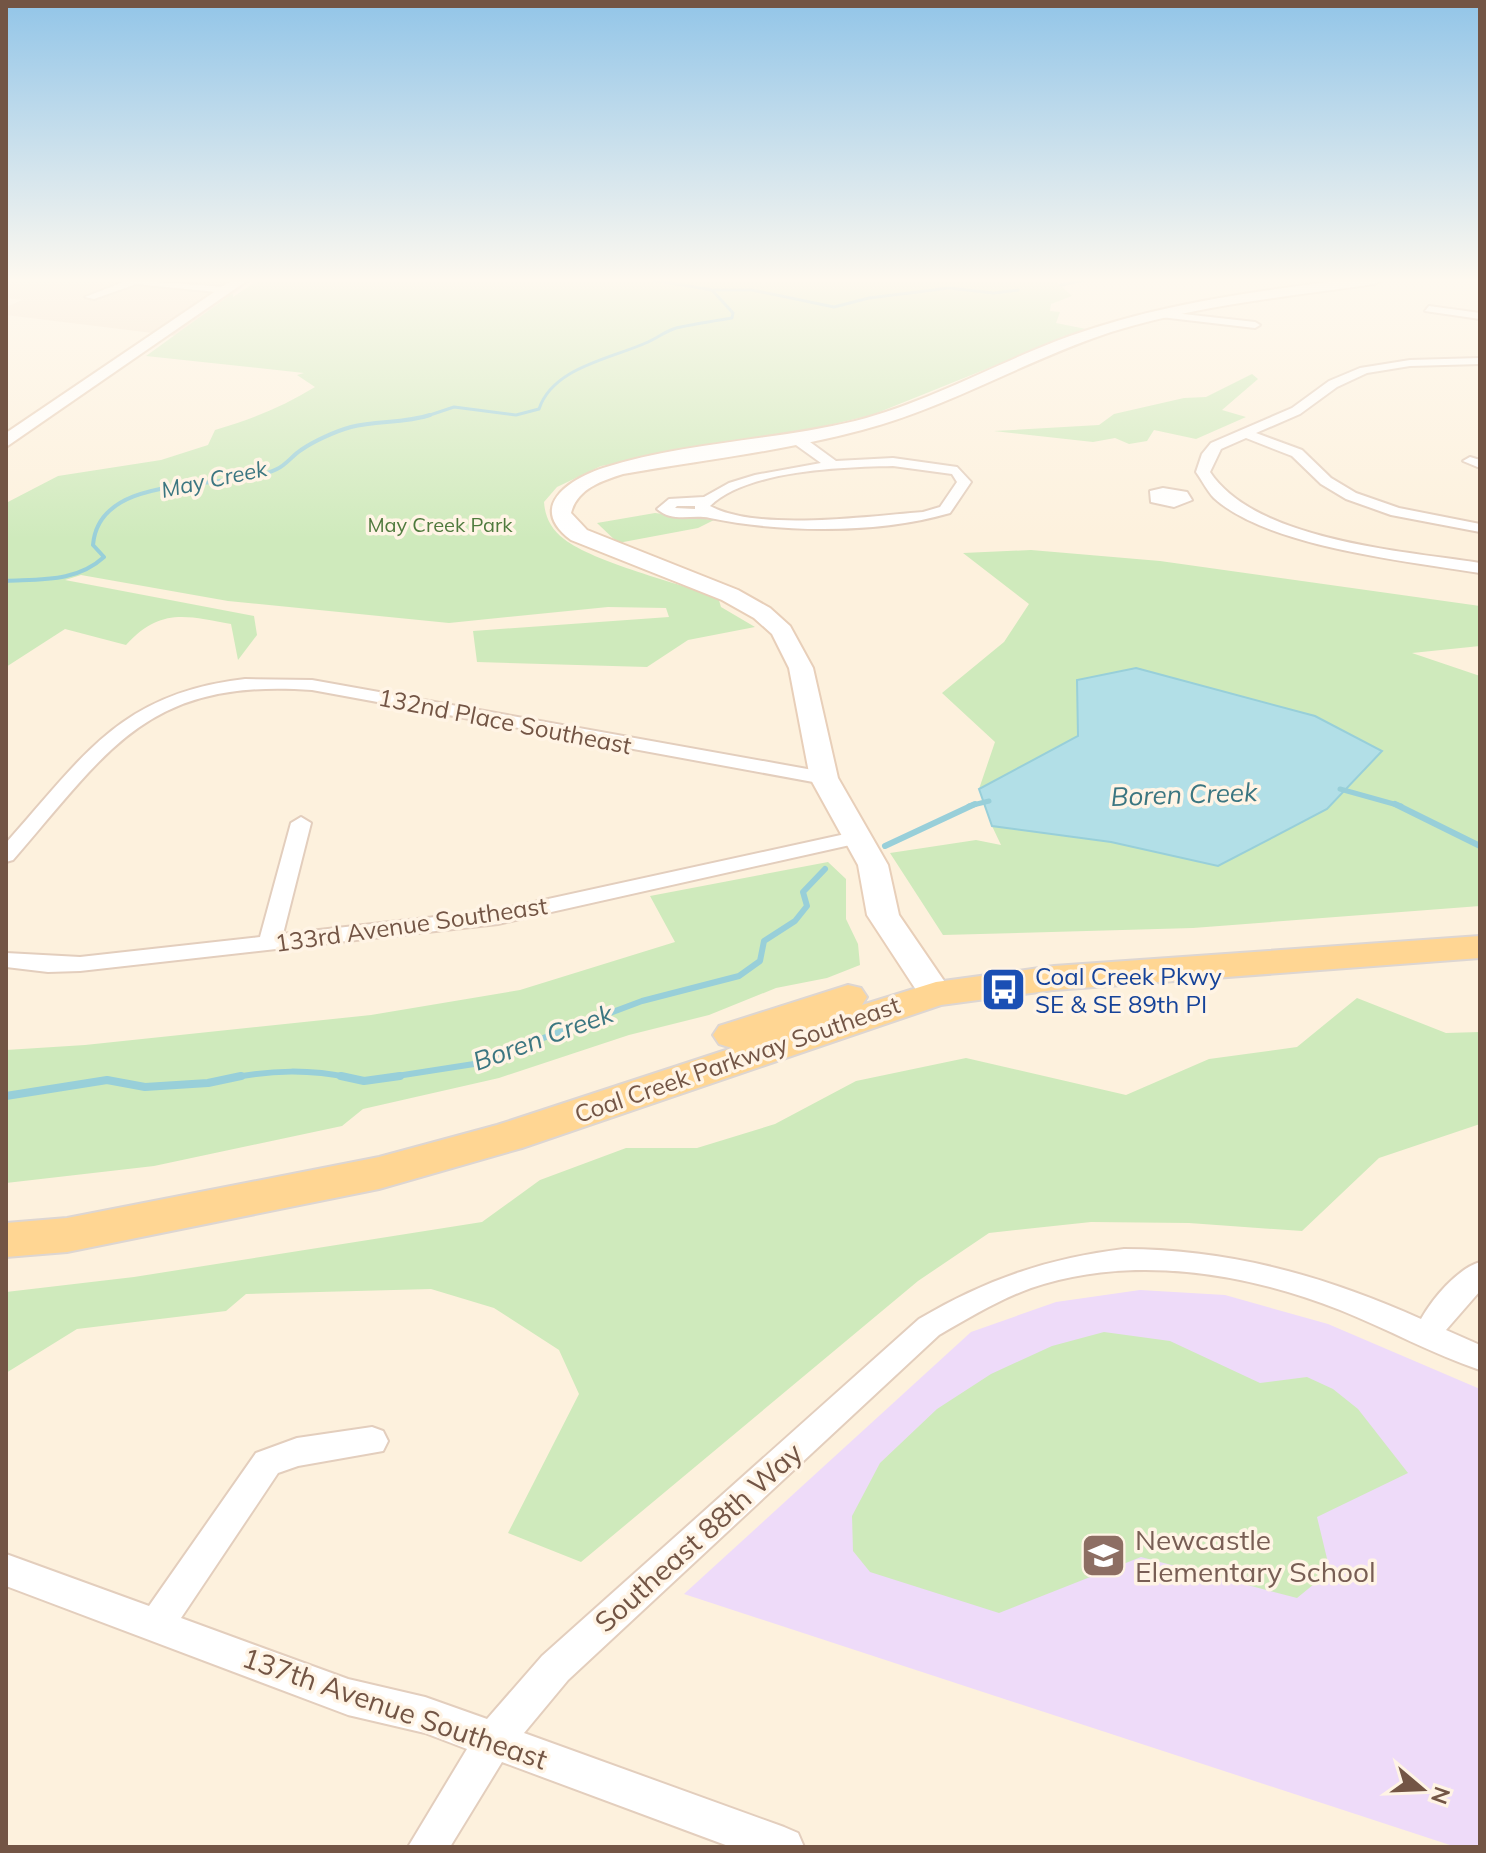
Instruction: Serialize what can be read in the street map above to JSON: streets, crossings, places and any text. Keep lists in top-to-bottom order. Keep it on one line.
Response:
{"streets":{"main road":["Coal Creek Parkway Southeast"],"street":["132nd Place Southeast","133rd Avenue Southeast","Southeast 88th Way","137th Avenue Southeast"]},"crossings":[["Southeast 88th Way","137th Avenue Southeast"]],"water":["May Creek","Boren Creek"],"parks":["May Creek Park"],"places":{"bus stop":["Coal Creek Pkwy SE & SE 89th Pl"],"school or university":["Newcastle Elementary School"]},"north":"right"}
